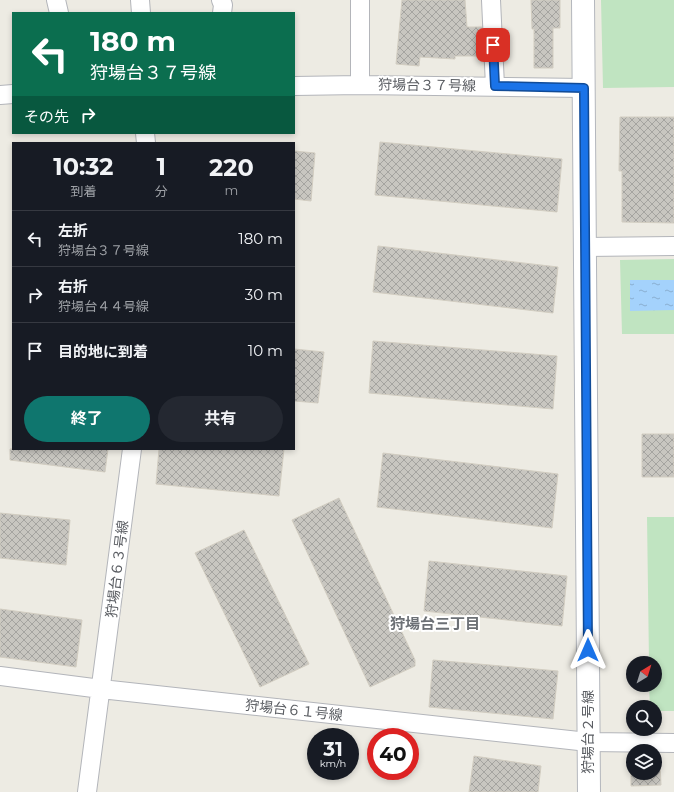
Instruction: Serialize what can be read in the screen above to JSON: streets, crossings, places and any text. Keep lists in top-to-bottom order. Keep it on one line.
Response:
{"streets":{"street":["狩場台３７号線","狩場台６３号線","狩場台６１号線","狩場台２号線"]},"crossings":[["狩場台３７号線","狩場台２号線"],["狩場台６３号線","狩場台６１号線"],["狩場台６１号線","狩場台２号線"]],"districts":["狩場台三丁目"],"north":"top right","page":{"turn":["180 m","狩場台３７号線"],"then":"その先","eta":["10:32","到着","1","分","220","m"],"list":[{"name":"左折","note":"狩場台３７号線","value":"180 m"},{"name":"右折","note":"狩場台４４号線","value":"30 m"},{"name":"目的地に到着","value":"10 m"}],"buttons":["終了","共有"],"speed":"31 km/h","limit":"40"}}
